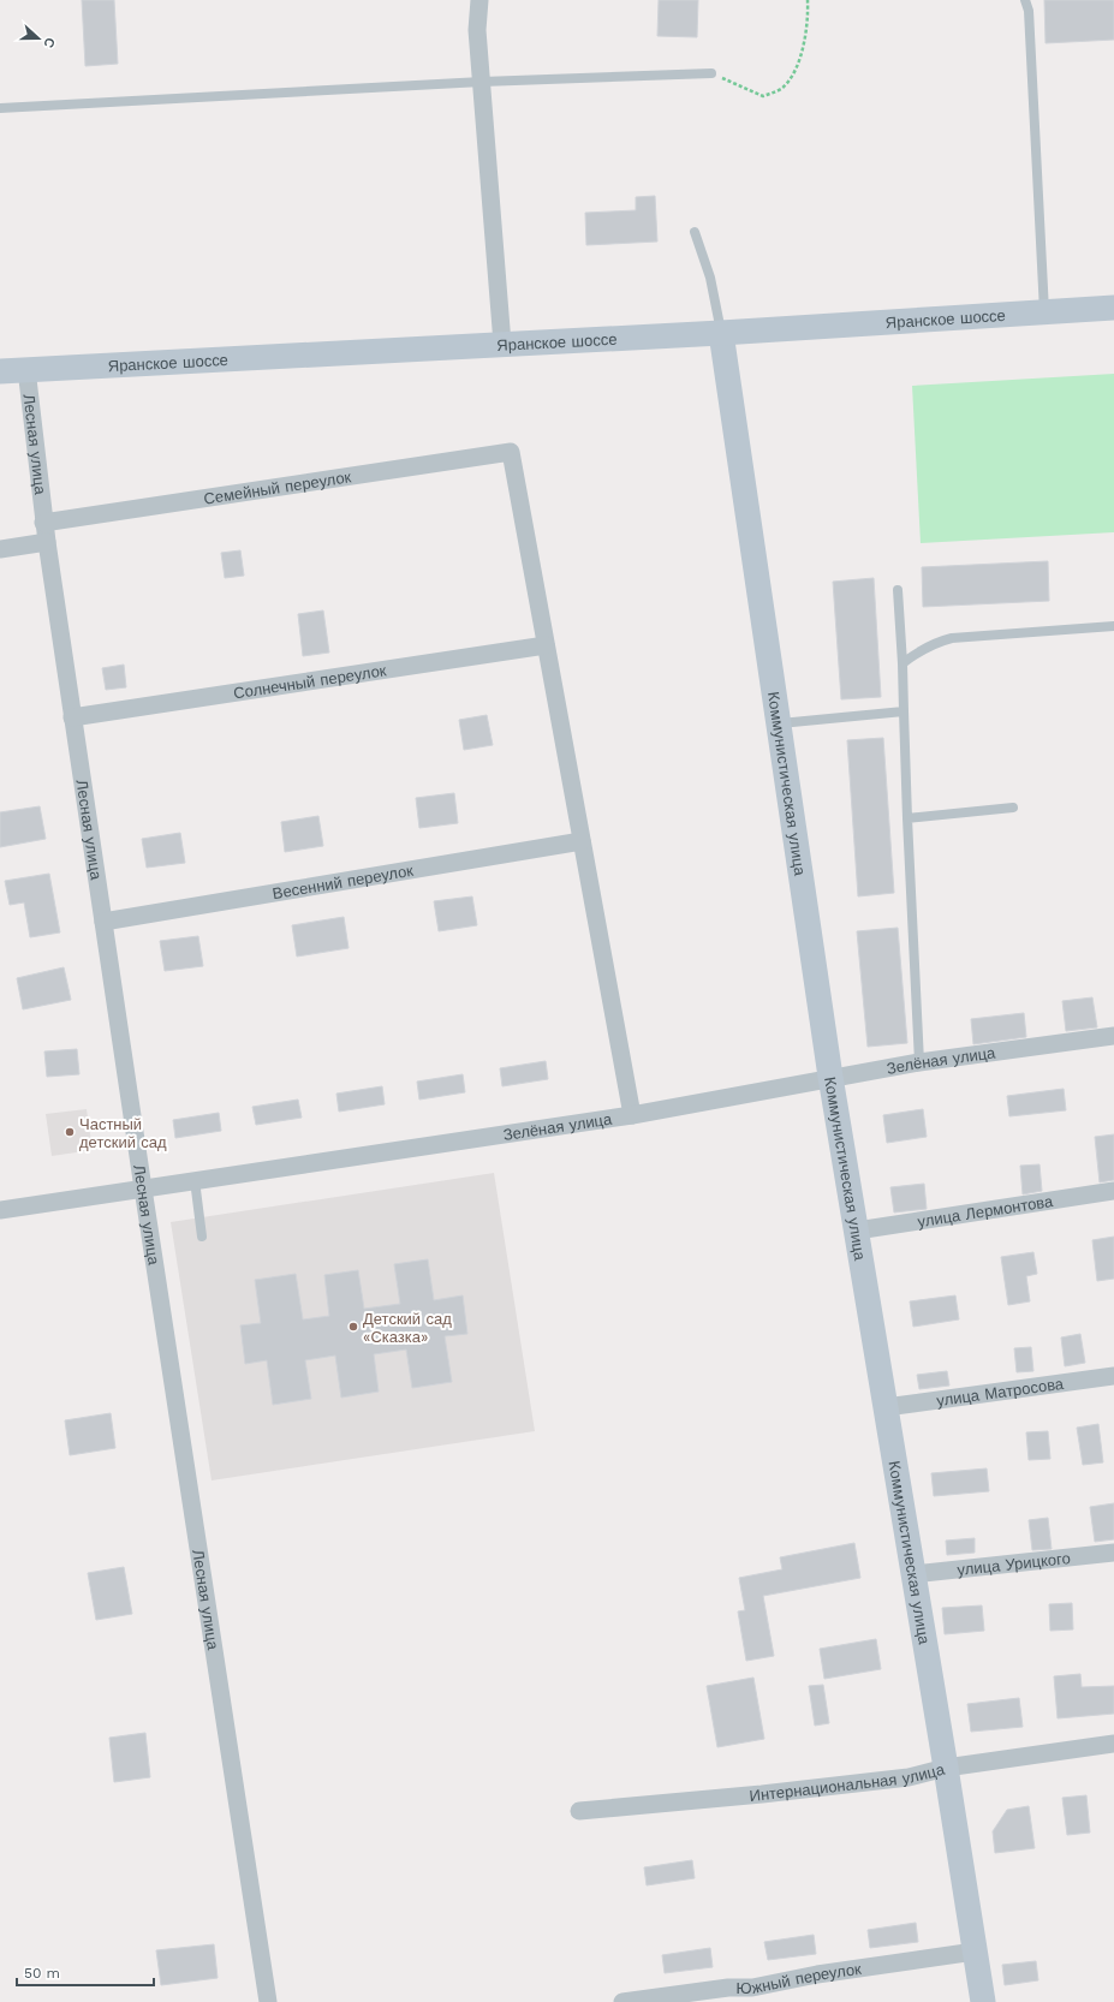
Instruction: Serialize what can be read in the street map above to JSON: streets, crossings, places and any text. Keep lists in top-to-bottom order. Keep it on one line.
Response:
{"streets":{"street":["Яранское шоссе","Лесная улица","Семейный переулок","Солнечный переулок","Коммунистическая улица","Весенний переулок","Зелёная улица","улица Лермонтова","улица Матросова","улица Урицкого","Интернациональная улица","Южный переулок"]},"crossings":[["Яранское шоссе","Лесная улица"],["Яранское шоссе","Коммунистическая улица"],["Лесная улица","Семейный переулок"],["Лесная улица","Солнечный переулок"],["Лесная улица","Весенний переулок"],["Лесная улица","Зелёная улица"],["Семейный переулок","Солнечный переулок"],["Коммунистическая улица","Зелёная улица"],["Коммунистическая улица","улица Лермонтова"],["Коммунистическая улица","улица Матросова"],["Коммунистическая улица","улица Урицкого"],["Коммунистическая улица","Интернациональная улица"],["Коммунистическая улица","Южный переулок"]],"places":["Частный детский сад","Детский сад «Сказка»"],"scale_bar":"50 m","north":"right"}
